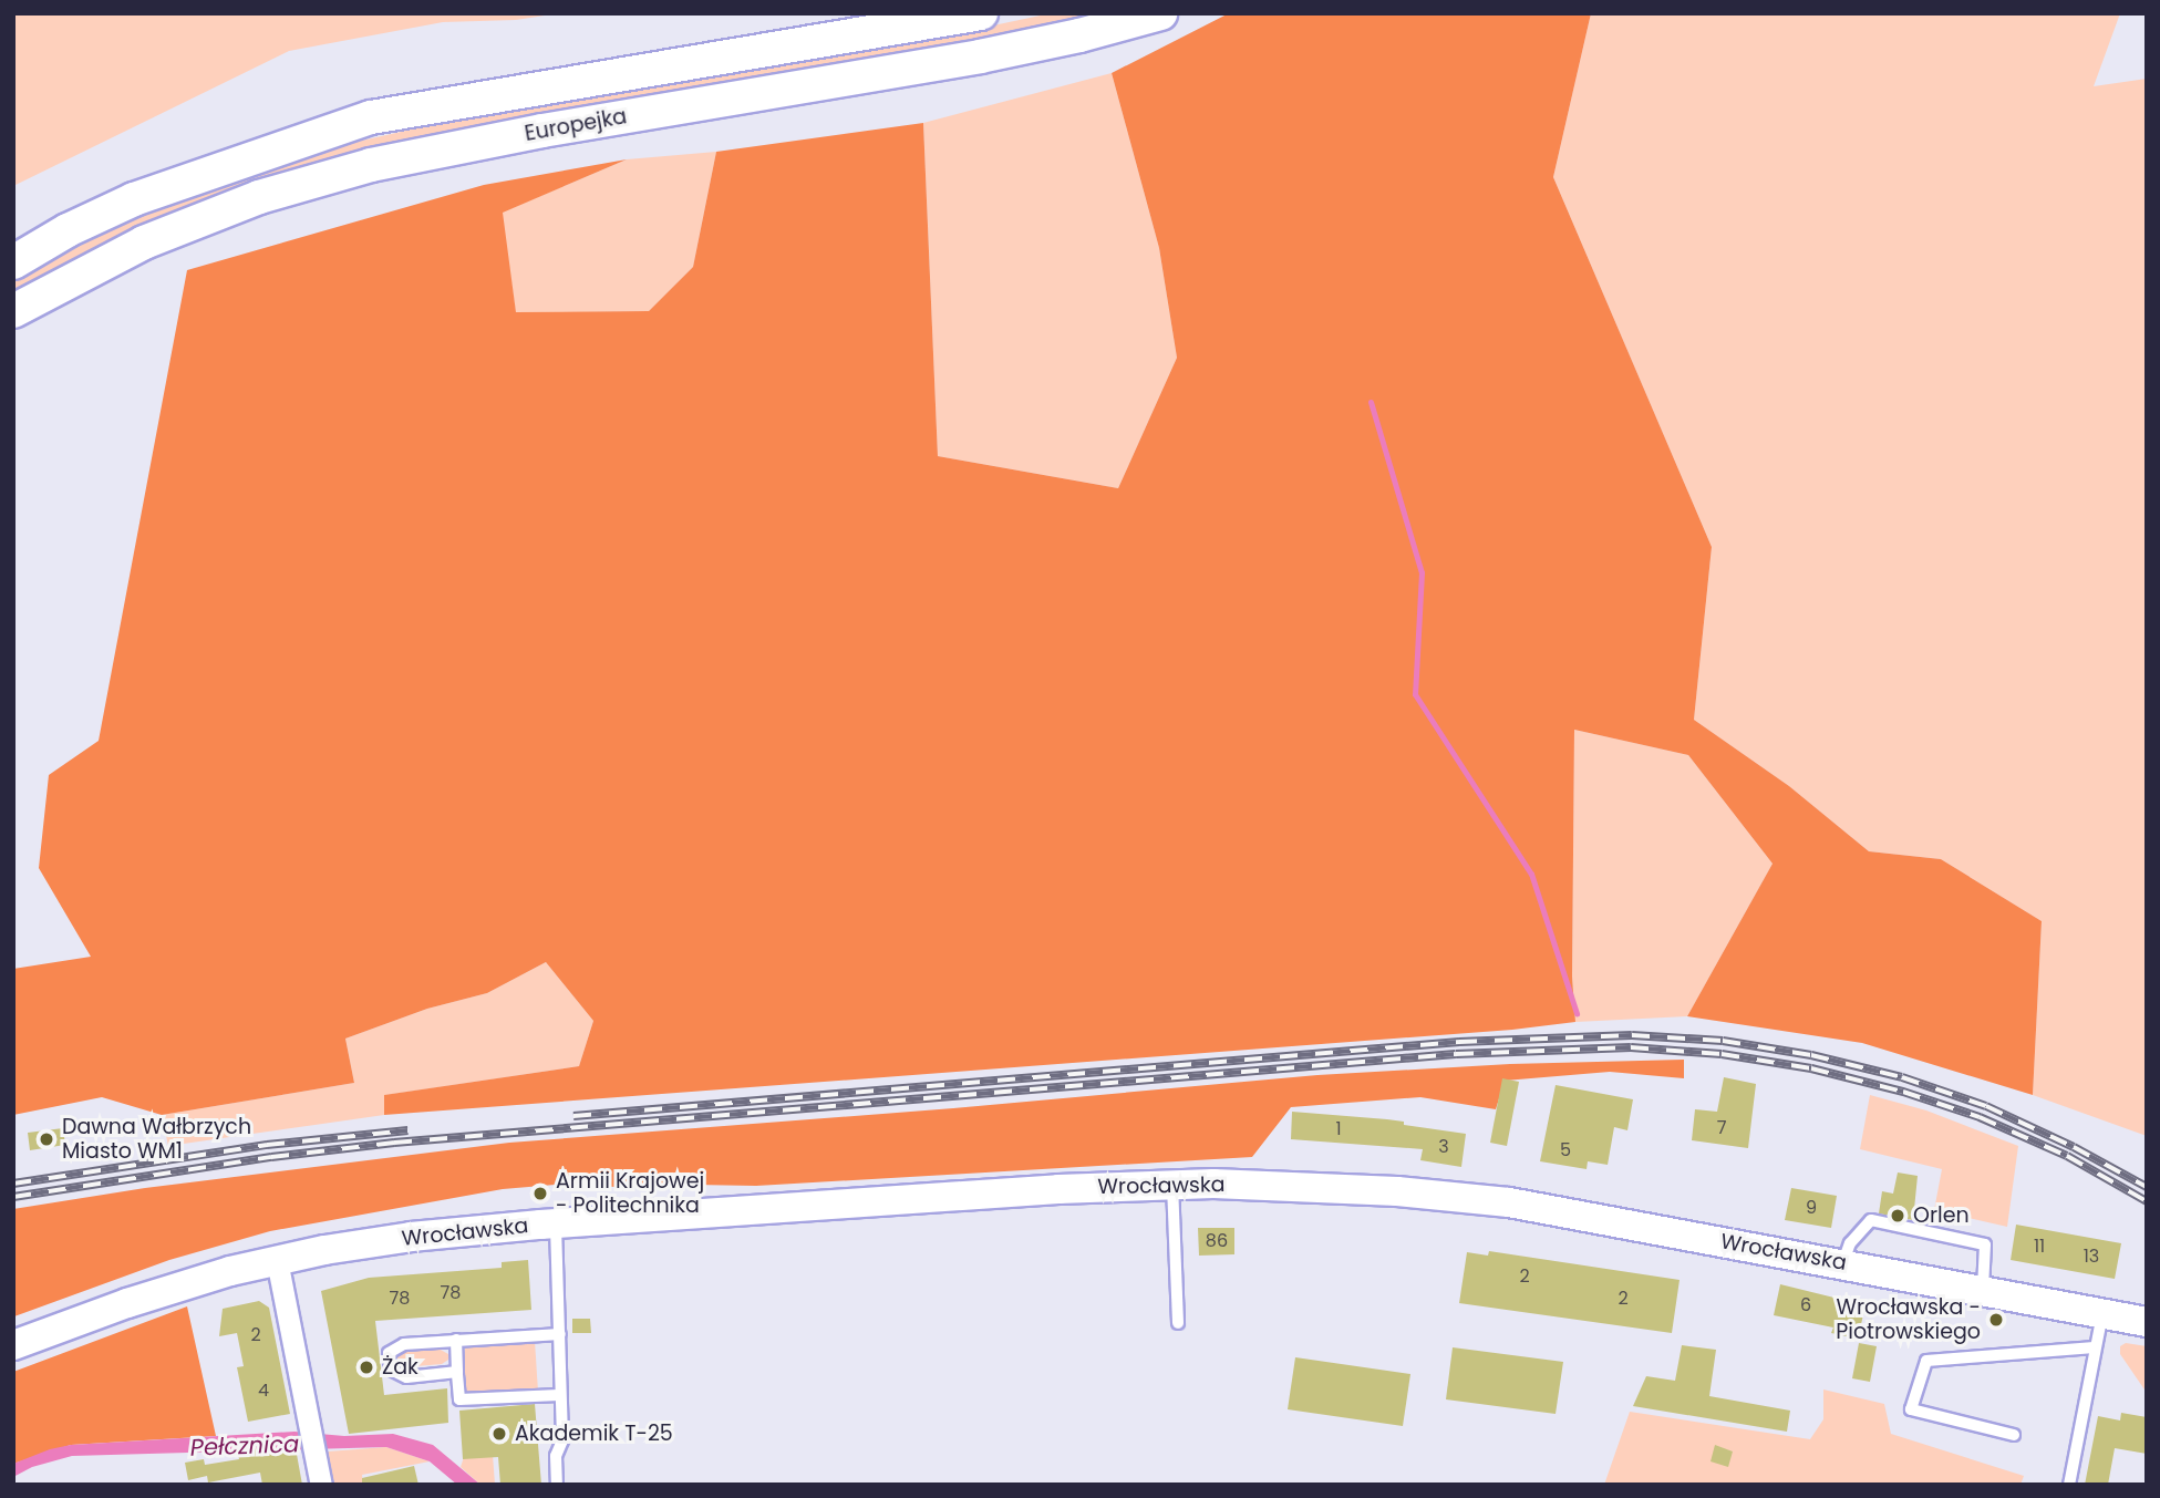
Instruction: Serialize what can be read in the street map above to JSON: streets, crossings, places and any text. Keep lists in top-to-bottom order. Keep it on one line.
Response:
{"streets":{"main road":["Europejka","Wrocławska"]},"water":["Pełcznica"],"places":["Dawna Wałbrzych Miasto WM1","Armii Krajowej - Politechnika","Orlen","Wrocławska - Piotrowskiego","Żak","Akademik T-25"],"house_numbers":["7","1","3","5","9","86","11","13","2","78","78","2","6","2","4"]}
